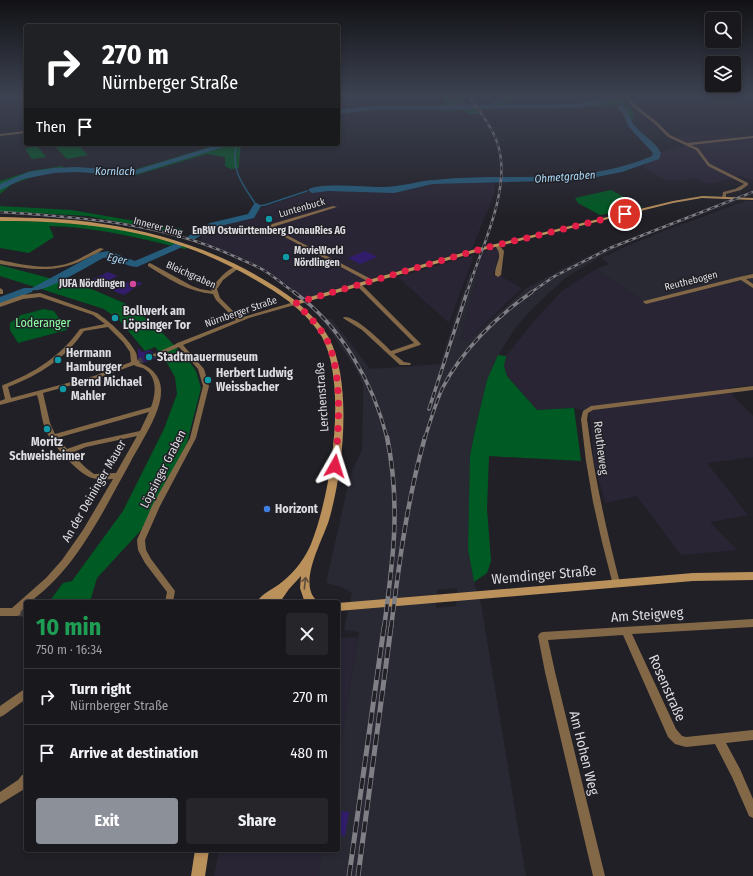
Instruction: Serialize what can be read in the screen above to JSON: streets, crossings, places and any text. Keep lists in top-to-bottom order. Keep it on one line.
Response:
{"streets":{"main road":["Innerer Ring","Nürnberger Straße","Lerchenstraße","Wemdinger Straße"],"street":["Luntenbuck","Bleichgraben","Reuthebogen","Reutheweg","Löpsinger Graben","An der Deininger Mauer","Am Steigweg","Rosenstraße","Am Hohen Weg"]},"crossings":[["Luntenbuck","Nürnberger Straße"],["Innerer Ring","Nürnberger Straße"],["Innerer Ring","Lerchenstraße"],["Bleichgraben","Nürnberger Straße"],["Nürnberger Straße","Lerchenstraße"],["Nürnberger Straße","Löpsinger Graben"],["Reutheweg","Wemdinger Straße"],["Am Steigweg","Rosenstraße"],["Am Steigweg","Am Hohen Weg"]],"water":["Kornlach","Ohmetgraben","Eger"],"parks":["Loderanger"],"places":["EnBW Ostwürttemberg DonauRies AG","MovieWorld Nördlingen","JUFA Nördlingen","Bollwerk am Löpsinger Tor","Stadtmauermuseum","Hermann Hamburger","Herbert Ludwig Weissbacher","Bernd Michael Mahler","Moritz Schweisheimer","Horizont"],"page":{"turn":["270 m","Nürnberger Straße"],"then":"Then","heading":["10 min","750 m · 16:34"],"list":[{"name":"Turn right","note":"Nürnberger Straße","value":"270 m"},{"name":"Arrive at destination","value":"480 m"}],"buttons":["Exit","Share"]}}
